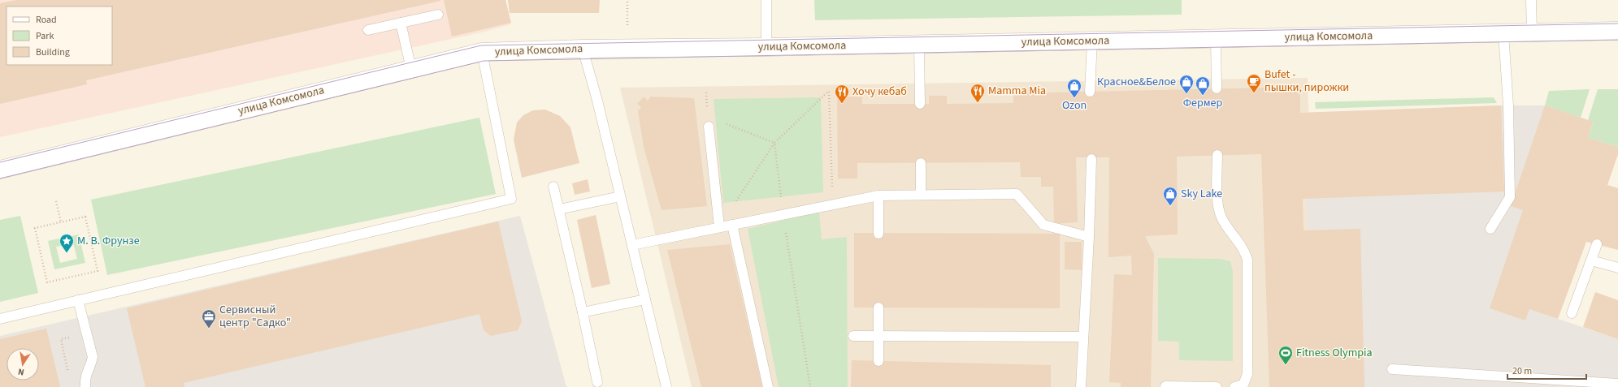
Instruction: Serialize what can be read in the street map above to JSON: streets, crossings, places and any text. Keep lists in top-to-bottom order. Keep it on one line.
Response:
{"streets":{"main road":["улица Комсомола"]},"places":{"cafe":["Bufet - пышки, пирожки"],"shop":["Красное&Белое","Фермер","Ozon","Sky Lake"],"restaurant":["Mamma Mia","Хочу кебаб"],"place":["М. B. Фрунзе"],"office":["Сервисный центр \"Садко\""],"sports":["Fitness Olympia"]},"legend":["Road","Park","Building"],"scale_bar":"20 m","north":"bottom"}
